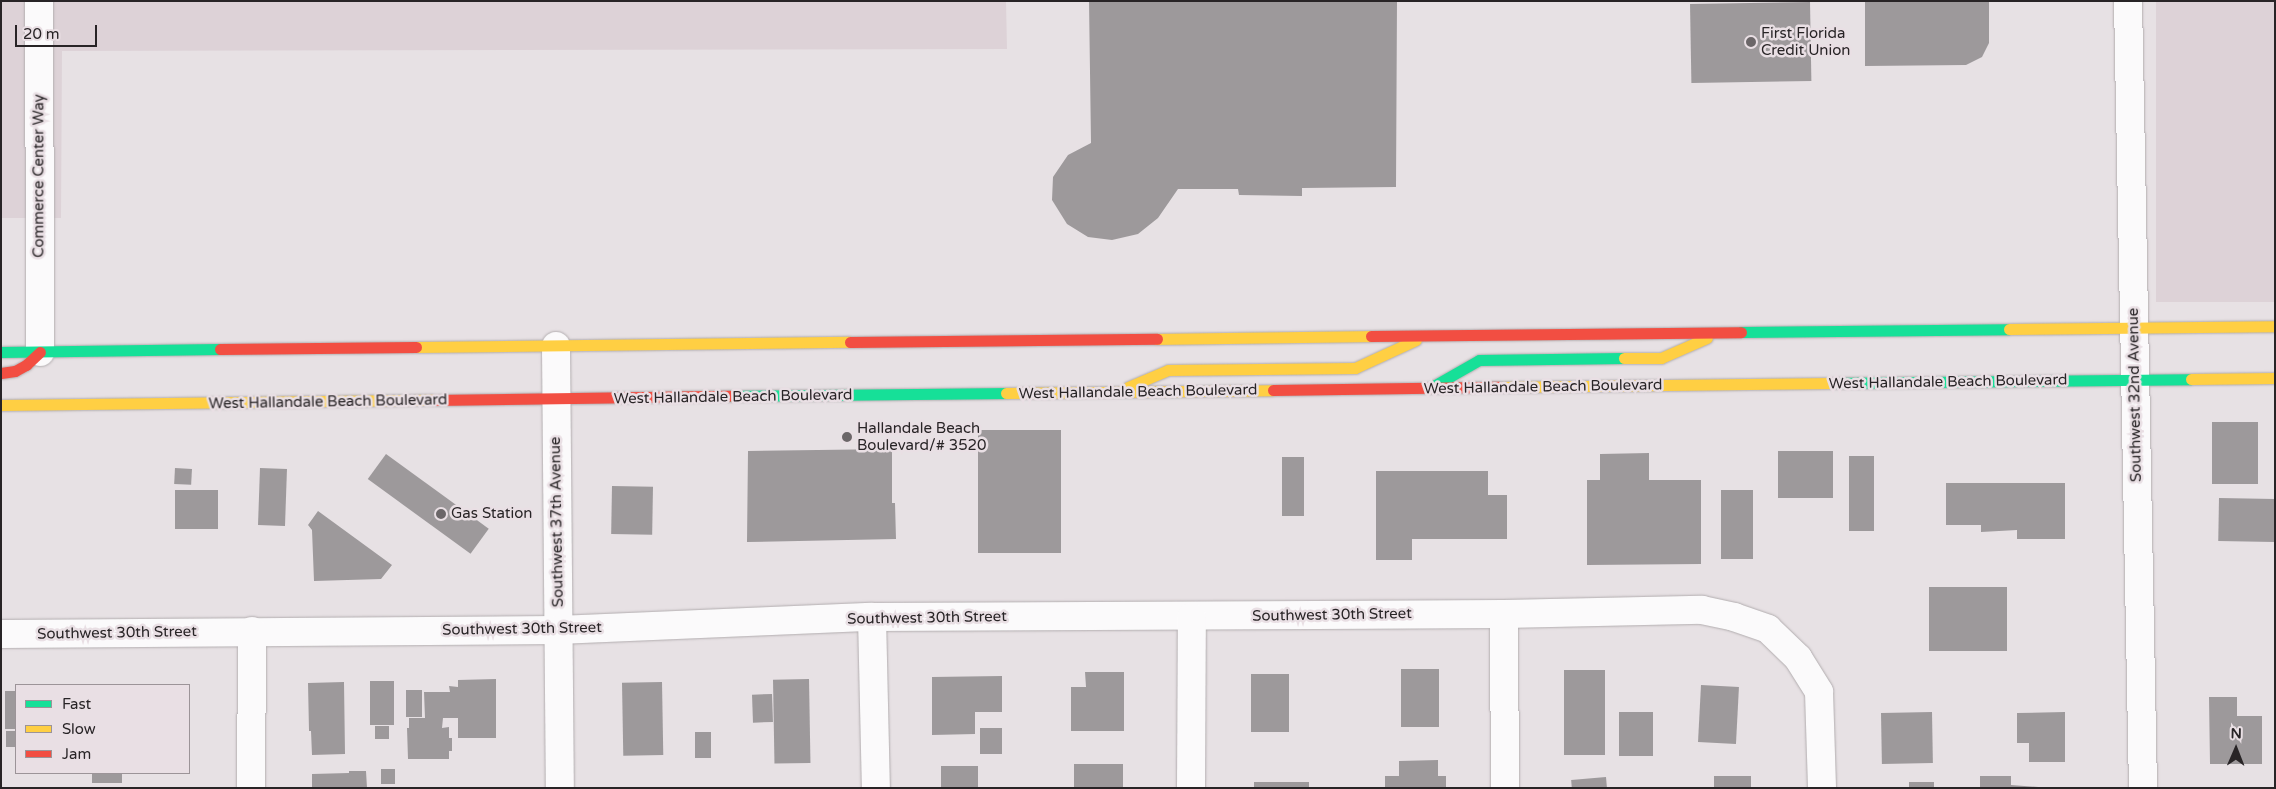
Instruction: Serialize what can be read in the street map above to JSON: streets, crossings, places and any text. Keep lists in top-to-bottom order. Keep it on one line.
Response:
{"streets":{"main road":["West Hallandale Beach Boulevard"],"street":["Commerce Center Way","Southwest 32nd Avenue","Southwest 37th Avenue","Southwest 30th Street"]},"crossings":[["West Hallandale Beach Boulevard","Southwest 32nd Avenue"],["West Hallandale Beach Boulevard","Southwest 37th Avenue"],["Southwest 37th Avenue","Southwest 30th Street"]],"places":["First Florida Credit Union","Hallandale Beach Boulevard/# 3520","Gas Station"],"legend":["Fast","Slow","Jam"],"scale_bar":"20 m","north":"top"}
